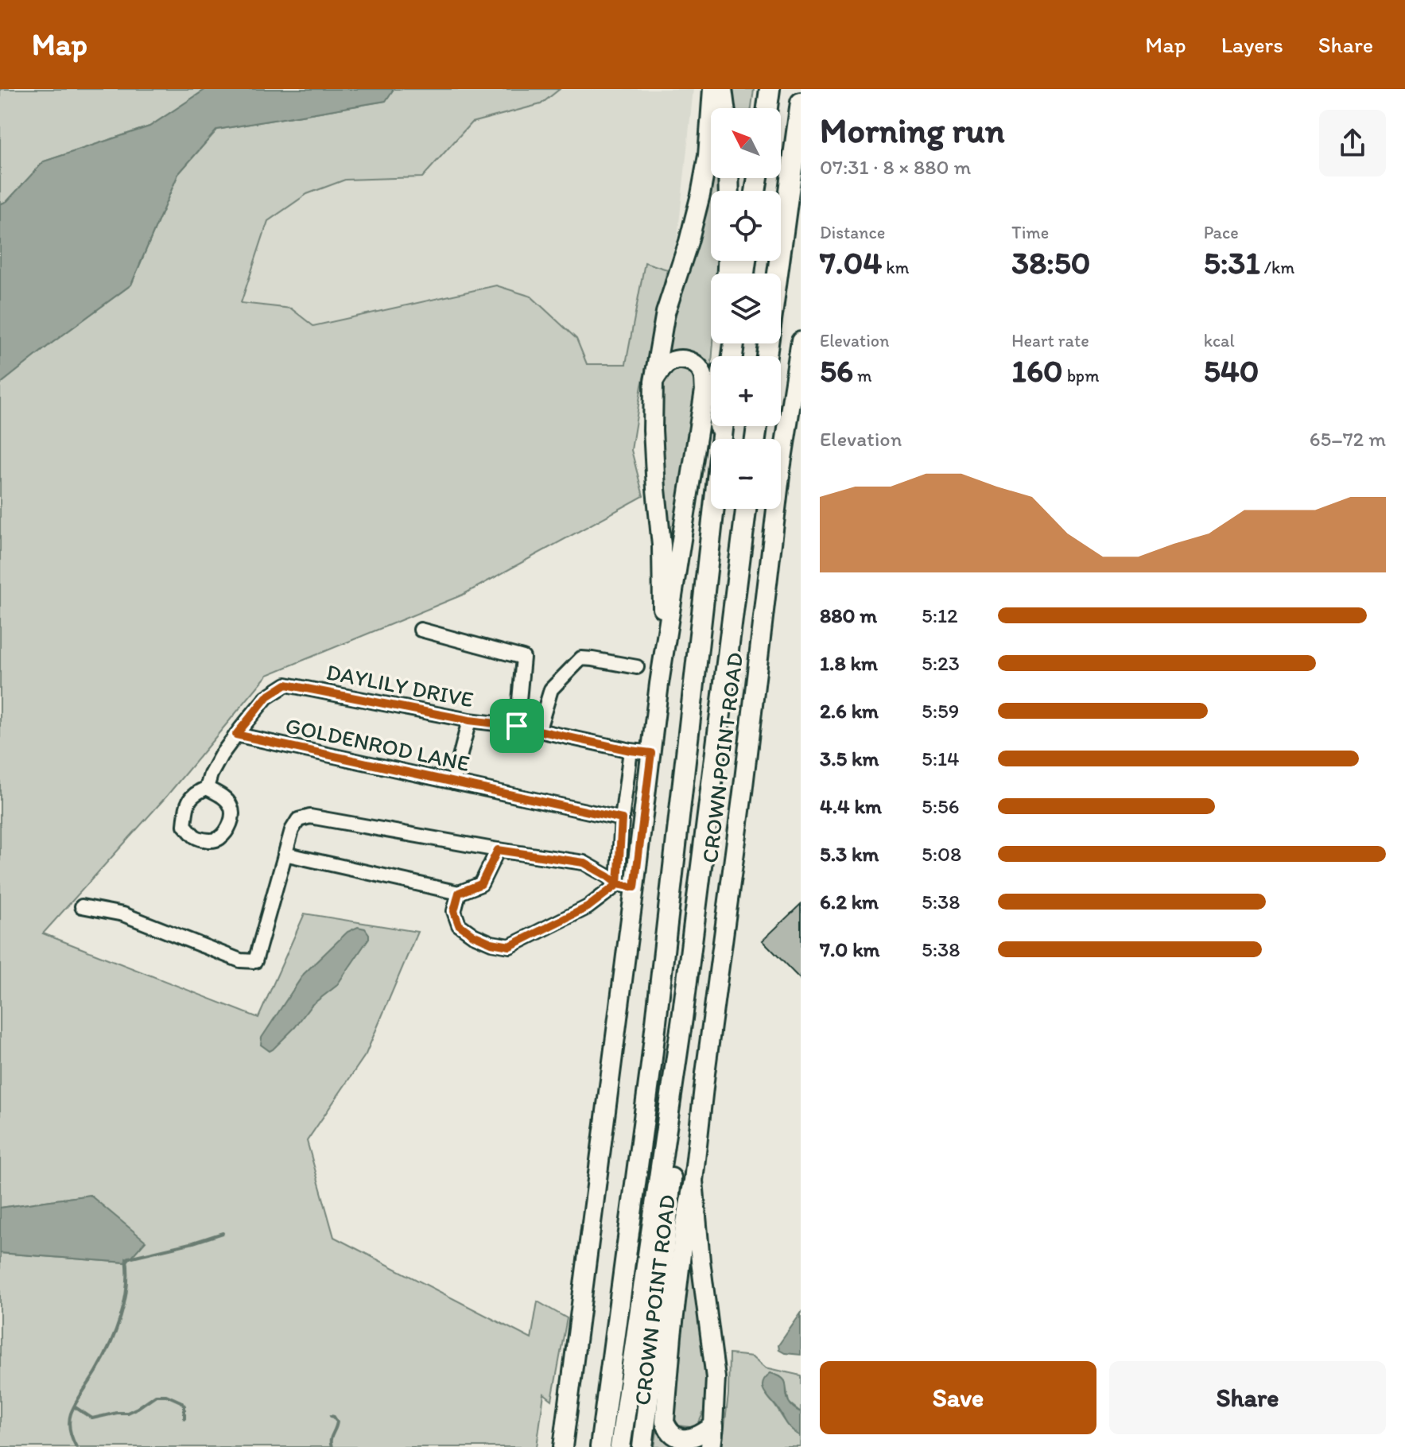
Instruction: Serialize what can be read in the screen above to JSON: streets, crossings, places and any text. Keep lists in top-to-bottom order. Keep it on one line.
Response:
{"streets":{"main road":["CROWN POINT ROAD"],"street":["DAYLILY DRIVE","GOLDENROD LANE"]},"crossings":[["DAYLILY DRIVE","GOLDENROD LANE"]],"north":"top left","page":{"header":"Map","nav":["Map","Layers","Share"],"heading":["Morning run","07:31 · 8 × 880 m"],"map_buttons":["+","−"],"stats":[["Distance","7.04 km"],["Time","38:50"],["Pace","5:31 /km"],["Elevation","56 m"],["Heart rate","160 bpm"],["kcal","540"]],"chart":["Elevation","65–72 m"],"list":[{"name":"880 m","note":"5:12"},{"name":"1.8 km","note":"5:23"},{"name":"2.6 km","note":"5:59"},{"name":"3.5 km","note":"5:14"},{"name":"4.4 km","note":"5:56"},{"name":"5.3 km","note":"5:08"},{"name":"6.2 km","note":"5:38"},{"name":"7.0 km","note":"5:38"}],"buttons":["Save","Share"]}}
